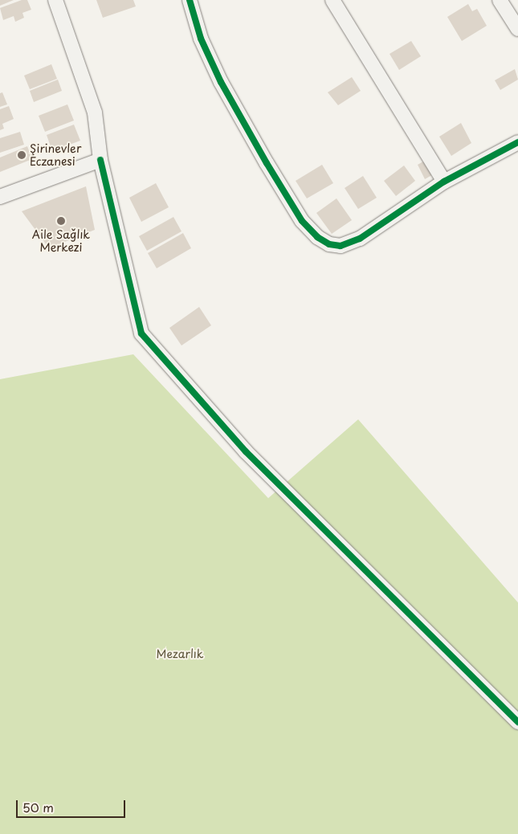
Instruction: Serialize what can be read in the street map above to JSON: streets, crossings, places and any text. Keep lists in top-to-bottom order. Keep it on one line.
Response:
{"parks":["Mezarlık"],"places":["Şirinevler Eczanesi","Aile Sağlık Merkezi"],"scale_bar":"50 m"}
